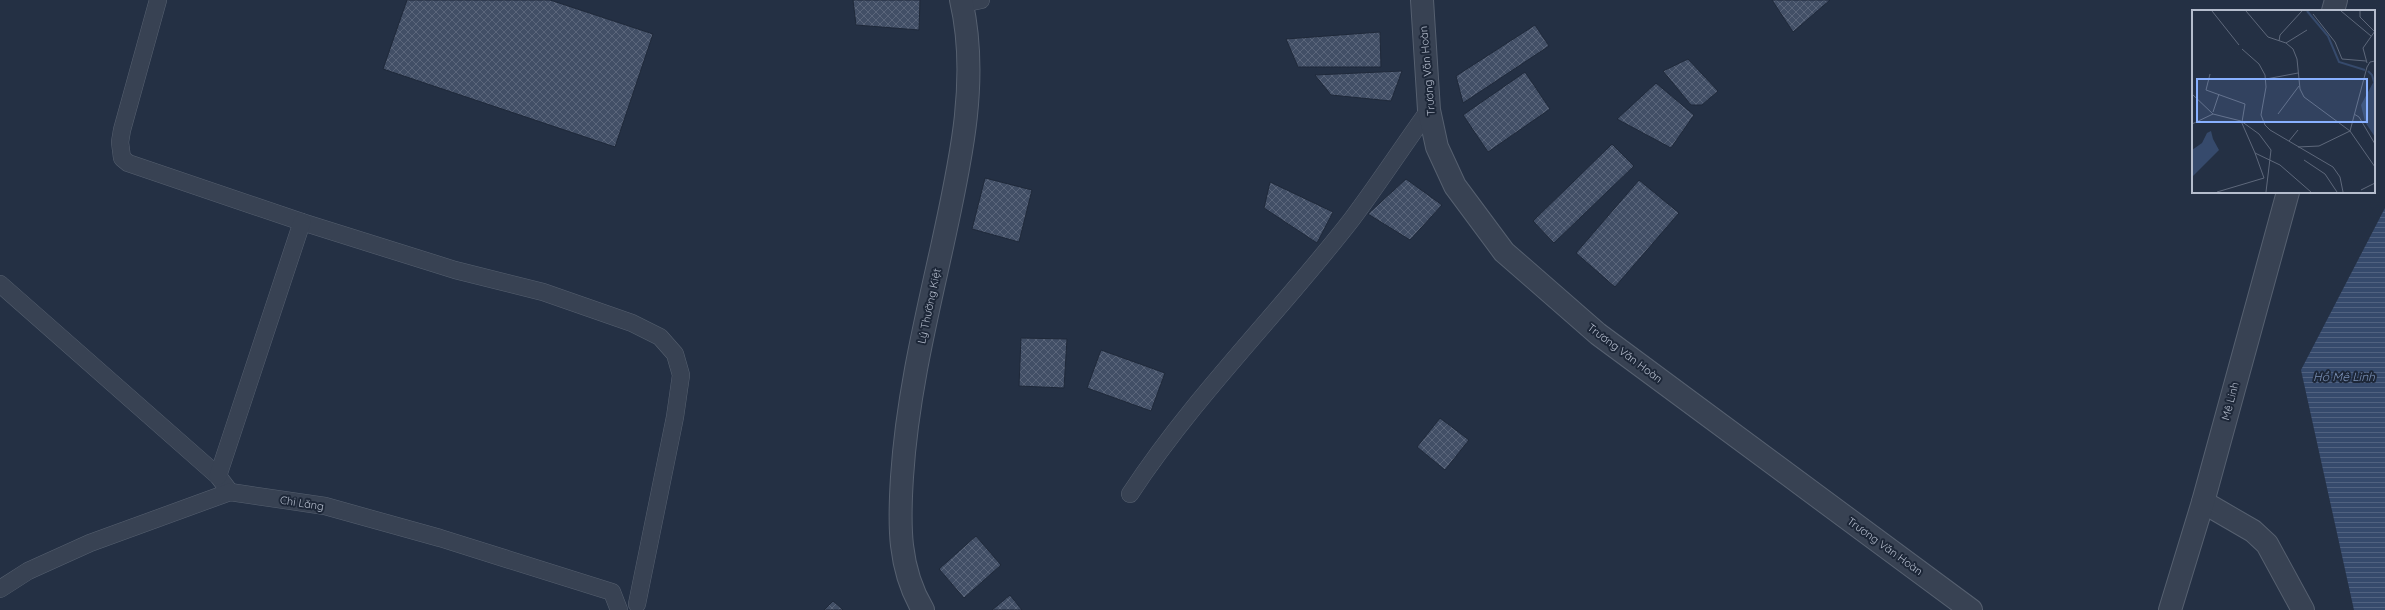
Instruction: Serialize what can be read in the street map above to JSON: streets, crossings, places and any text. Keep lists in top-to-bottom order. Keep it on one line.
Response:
{"streets":{"street":["Trương Văn Hoàn","Lý Thường Kiệt","Mê Linh"],"lane":["Chi Lăng"]},"water":["Hồ Mê Linh"]}
